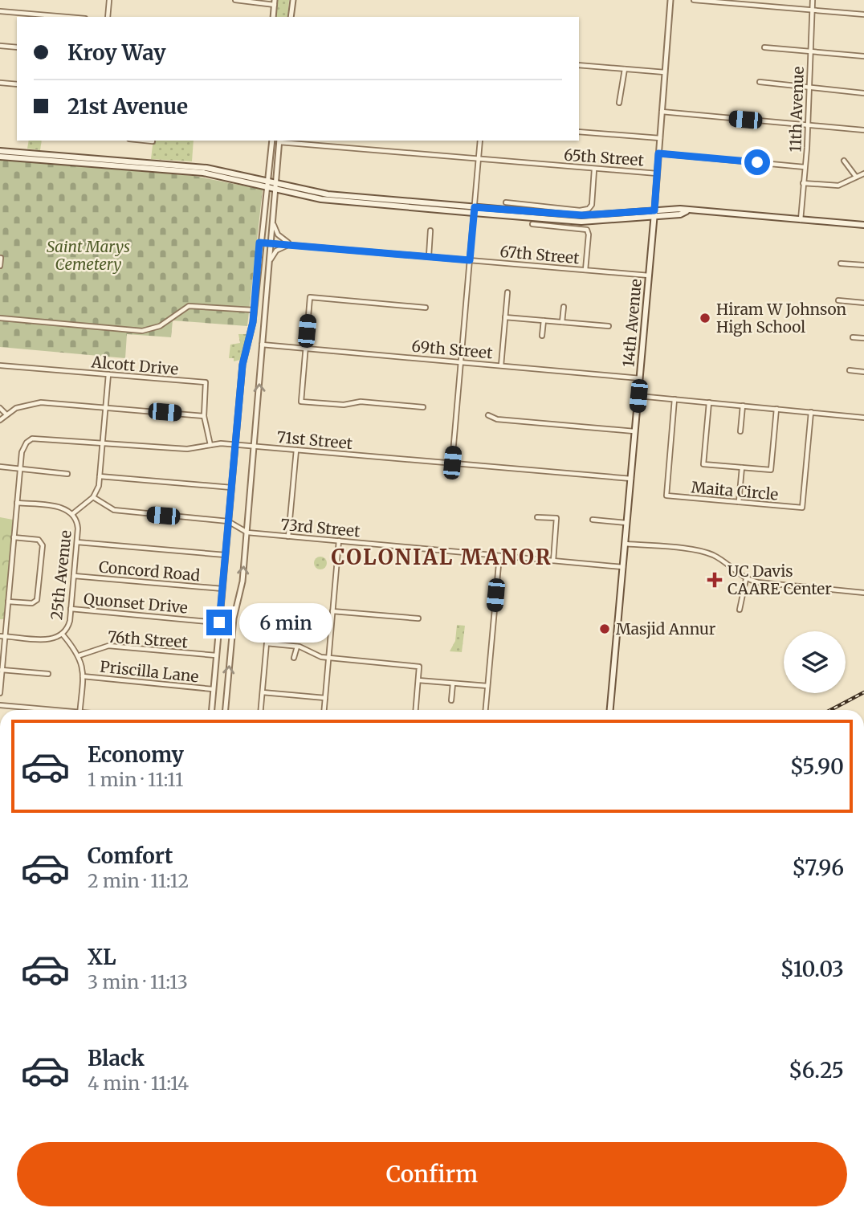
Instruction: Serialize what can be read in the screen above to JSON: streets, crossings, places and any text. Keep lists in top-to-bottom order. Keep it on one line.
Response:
{"streets":{"main road":["14th Avenue"],"street":["11th Avenue","65th Street","67th Street","69th Street","Alcott Drive","71st Street","Maita Circle","73rd Street","Concord Road","25th Avenue","Quonset Drive","76th Street","Priscilla Lane"]},"crossings":[["65th Street","14th Avenue"],["67th Street","14th Avenue"],["14th Avenue","69th Street"],["14th Avenue","71st Street"],["14th Avenue","73rd Street"],["Alcott Drive","71st Street"],["73rd Street","25th Avenue"],["Concord Road","25th Avenue"],["25th Avenue","Quonset Drive"],["25th Avenue","76th Street"]],"districts":["COLONIAL MANOR"],"parks":["Saint Marys Cemetery"],"places":{"other":["Hiram W Johnson High School","Masjid Annur"],"health":["UC Davis CAARE Center"]},"page":{"banner":["Kroy Way","21st Avenue"],"bubble":"6 min","list":[{"name":"Economy","note":"1 min · 11:11","value":"$5.90"},{"name":"Comfort","note":"2 min · 11:12","value":"$7.96"},{"name":"XL","note":"3 min · 11:13","value":"$10.03"},{"name":"Black","note":"4 min · 11:14","value":"$6.25"}],"buttons":"Confirm"}}
